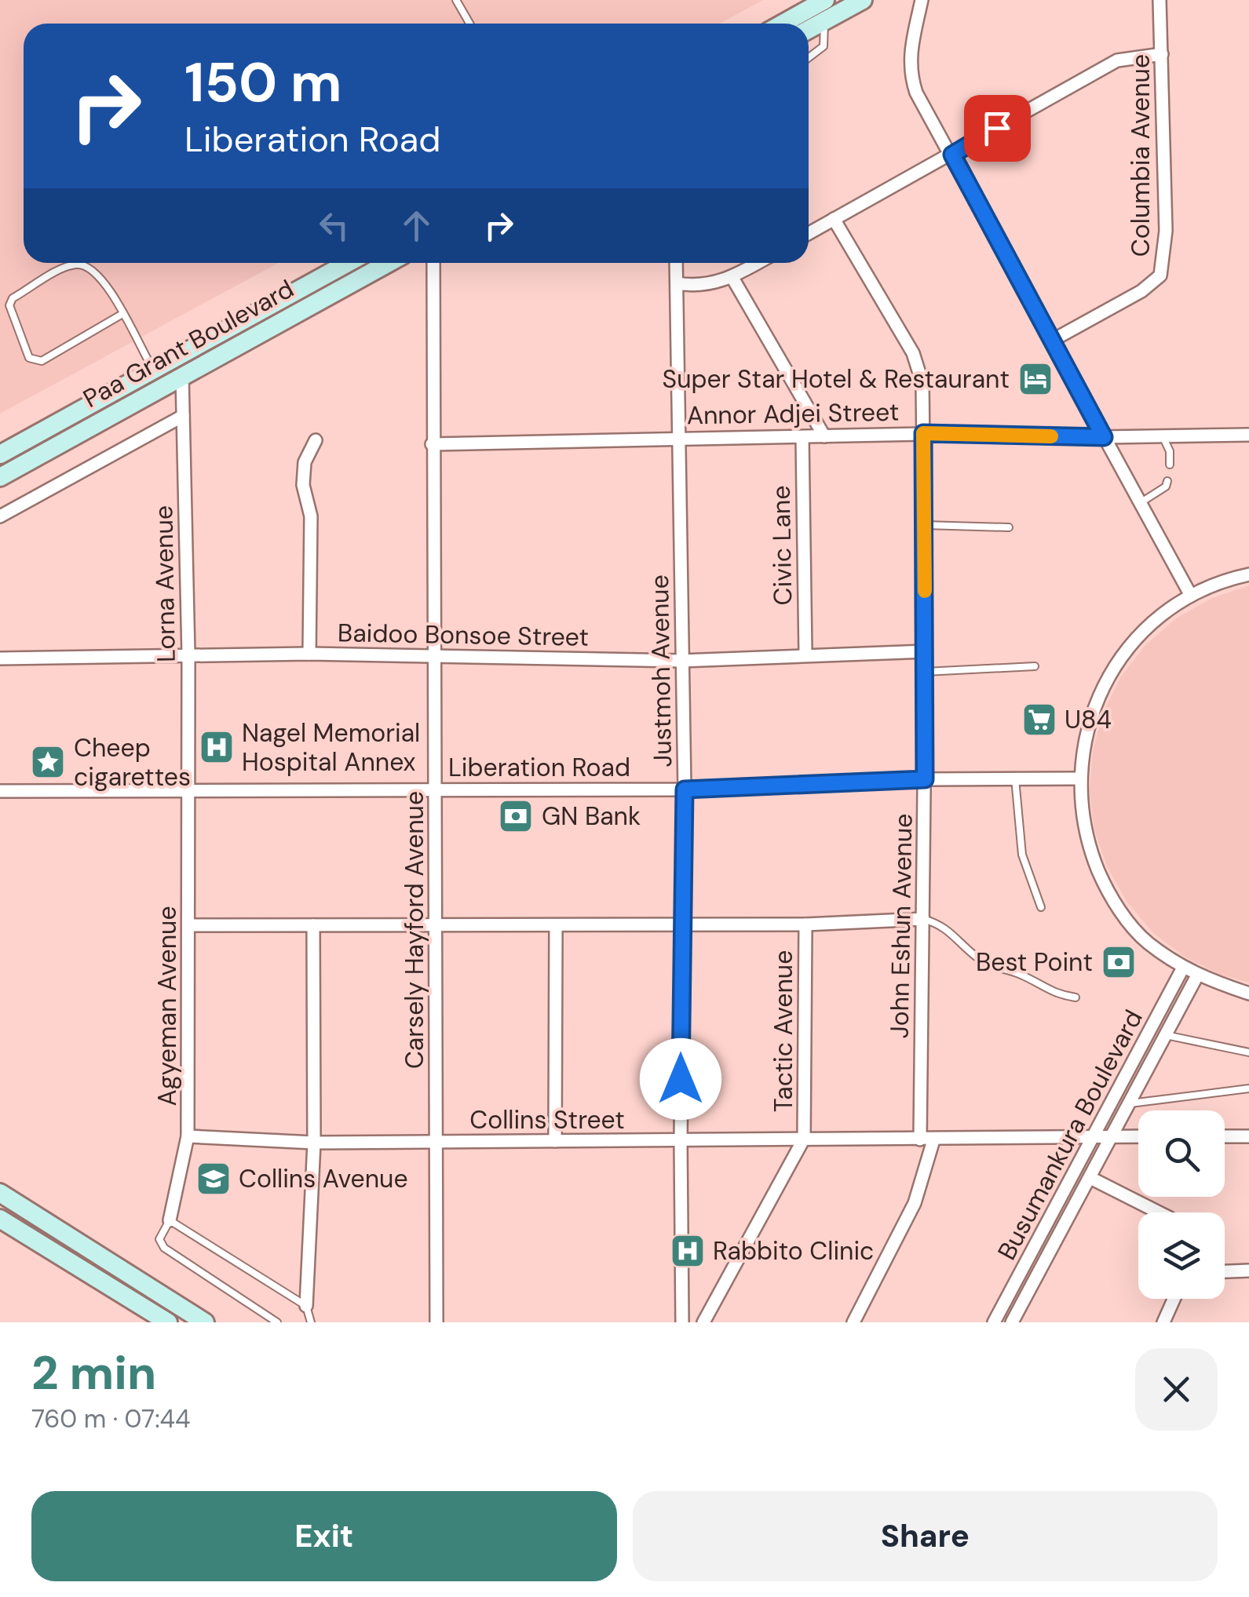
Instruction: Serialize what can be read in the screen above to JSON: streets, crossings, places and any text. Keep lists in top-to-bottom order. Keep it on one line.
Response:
{"streets":{"main road":["Paa Grant Boulevard"],"street":["Columbia Avenue","Annor Adjei Street","Civic Lane","Lorna Avenue","Baidoo Bonsoe Street","Justmoh Avenue","Liberation Road","John Eshun Avenue","Carsely Hayford Avenue","Agyeman Avenue","Tactic Avenue","Collins Street","Busumankura Boulevard"]},"crossings":[["Paa Grant Boulevard","Lorna Avenue"],["Annor Adjei Street","Civic Lane"],["Annor Adjei Street","Justmoh Avenue"],["Annor Adjei Street","John Eshun Avenue"],["Annor Adjei Street","Carsely Hayford Avenue"],["Civic Lane","Baidoo Bonsoe Street"],["Lorna Avenue","Baidoo Bonsoe Street"],["Lorna Avenue","Liberation Road"],["Lorna Avenue","Agyeman Avenue"],["Baidoo Bonsoe Street","Justmoh Avenue"],["Baidoo Bonsoe Street","John Eshun Avenue"],["Baidoo Bonsoe Street","Carsely Hayford Avenue"],["Justmoh Avenue","Liberation Road"],["Justmoh Avenue","Collins Street"],["Liberation Road","John Eshun Avenue"],["Liberation Road","Carsely Hayford Avenue"],["Liberation Road","Agyeman Avenue"],["John Eshun Avenue","Collins Street"],["Carsely Hayford Avenue","Collins Street"],["Agyeman Avenue","Collins Street"],["Tactic Avenue","Collins Street"],["Collins Street","Busumankura Boulevard"]],"places":{"hotel":["Super Star Hotel & Restaurant"],"supermarket":["U84"],"hospital":["Nagel Memorial Hospital Annex","Rabbito Clinic"],"place":["Cheep cigarettes"],"bank":["GN Bank","Best Point"],"school or university":["Collins Avenue"]},"page":{"turn":["150 m","Liberation Road"],"heading":["2 min","760 m · 07:44"],"buttons":["Exit","Share"]}}
